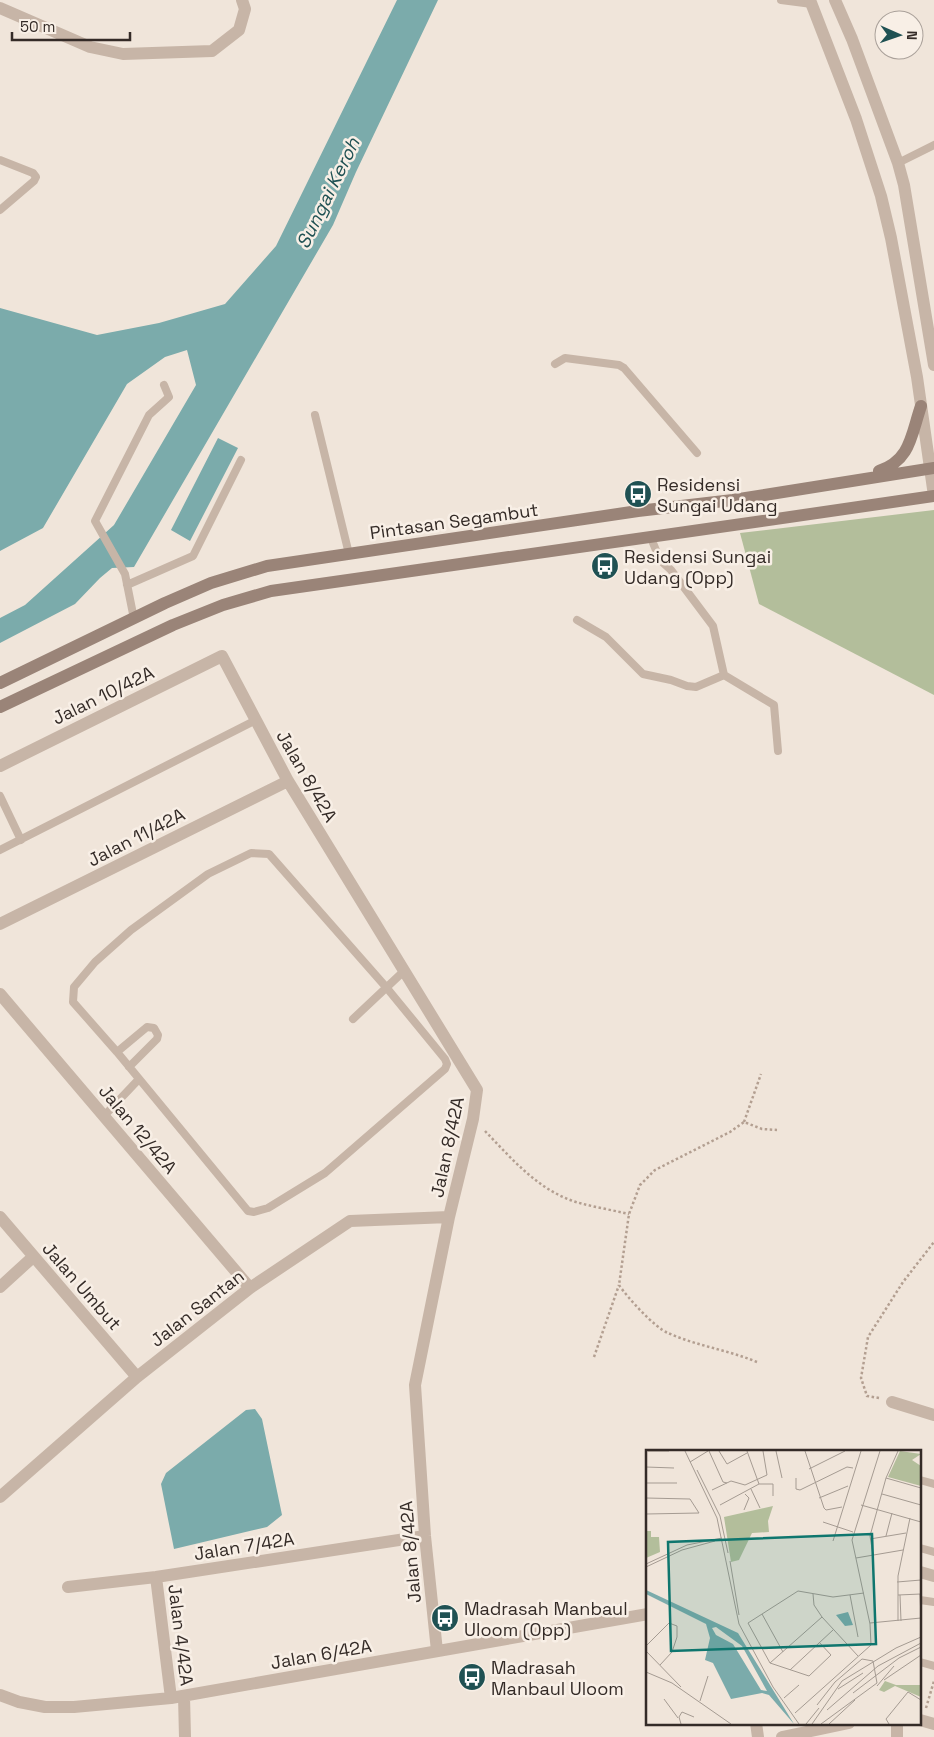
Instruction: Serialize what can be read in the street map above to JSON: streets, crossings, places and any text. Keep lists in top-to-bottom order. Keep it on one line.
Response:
{"streets":{"main road":["Pintasan Segambut"],"street":["Jalan 10/42A","Jalan 8/42A","Jalan 11/42A","Jalan 12/42A","Jalan Umbut","Jalan Santan","Jalan 7/42A","Jalan 4/42A","Jalan 6/42A"]},"crossings":[["Jalan 10/42A","Jalan 8/42A"],["Jalan 8/42A","Jalan 11/42A"],["Jalan 8/42A","Jalan Santan"],["Jalan 8/42A","Jalan 7/42A"],["Jalan 8/42A","Jalan 6/42A"],["Jalan 12/42A","Jalan Santan"],["Jalan Umbut","Jalan Santan"],["Jalan 7/42A","Jalan 4/42A"],["Jalan 4/42A","Jalan 6/42A"]],"water":["Sungai Keroh"],"places":{"bus stop":["Residensi Sungai Udang","Residensi Sungai Udang (Opp)","Madrasah Manbaul Uloom (Opp)","Madrasah Manbaul Uloom"]},"scale_bar":"50 m","north":"right"}
